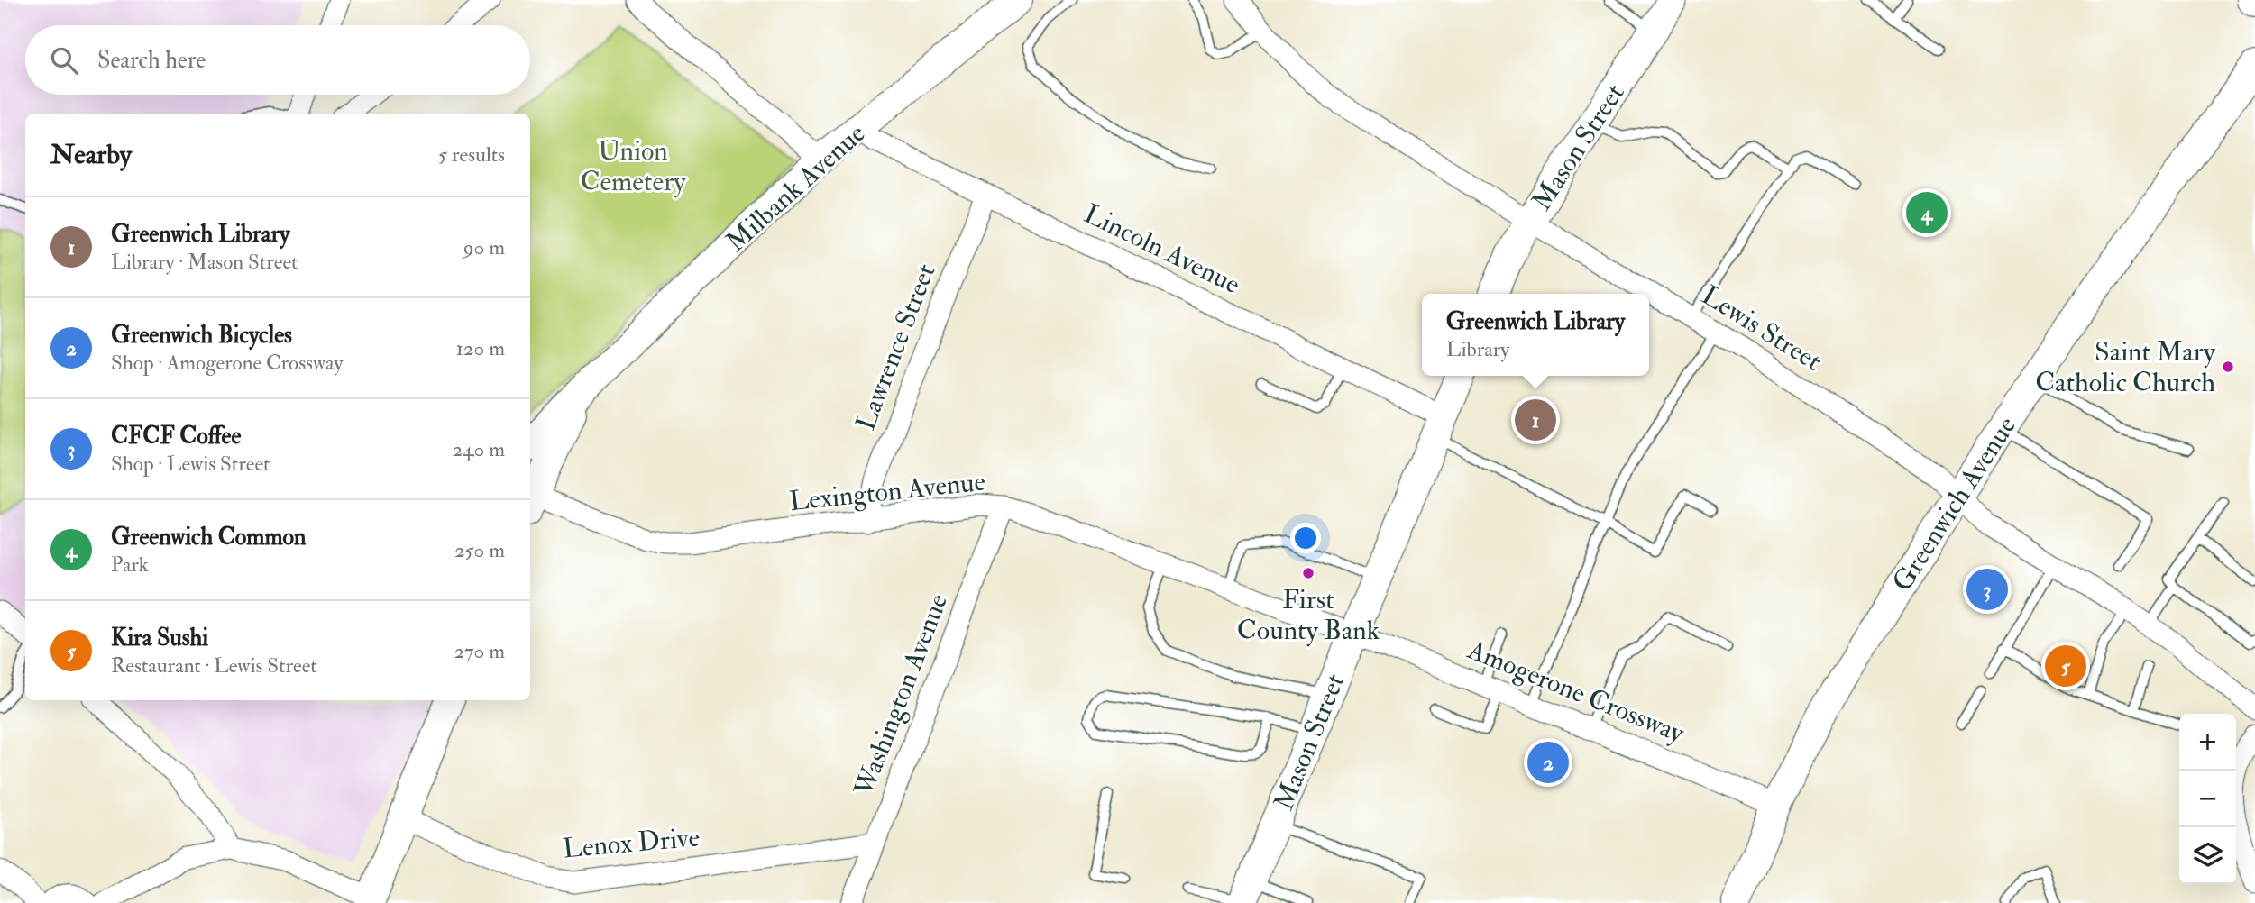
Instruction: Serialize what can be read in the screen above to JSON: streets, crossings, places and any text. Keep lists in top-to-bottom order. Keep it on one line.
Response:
{"streets":{"main road":["Mason Street","Milbank Avenue","Greenwich Avenue"],"street":["Lincoln Avenue","Lewis Street","Lawrence Street","Lexington Avenue","Amogerone Crossway","Washington Avenue","Lenox Drive"]},"crossings":[["Mason Street","Lincoln Avenue"],["Mason Street","Lewis Street"],["Mason Street","Lexington Avenue"],["Mason Street","Amogerone Crossway"],["Milbank Avenue","Lincoln Avenue"],["Lincoln Avenue","Lawrence Street"],["Lewis Street","Greenwich Avenue"],["Lawrence Street","Lexington Avenue"],["Lexington Avenue","Amogerone Crossway"],["Lexington Avenue","Washington Avenue"],["Greenwich Avenue","Amogerone Crossway"],["Washington Avenue","Lenox Drive"]],"parks":["Union Cemetery"],"places":["Saint Mary Catholic Church","First County Bank"],"page":{"search":"Search here","heading":["Nearby","5 results"],"pins":["4","1","3","5","2"],"list":[{"mark":"1","name":"Greenwich Library","note":"Library · Mason Street","value":"90 m"},{"mark":"2","name":"Greenwich Bicycles","note":"Shop · Amogerone Crossway","value":"120 m"},{"mark":"3","name":"CFCF Coffee","note":"Shop · Lewis Street","value":"240 m"},{"mark":"4","name":"Greenwich Common","note":"Park","value":"250 m"},{"mark":"5","name":"Kira Sushi","note":"Restaurant · Lewis Street","value":"270 m"}],"popup":["Greenwich Library","Library"],"map_buttons":["+","−"]}}
